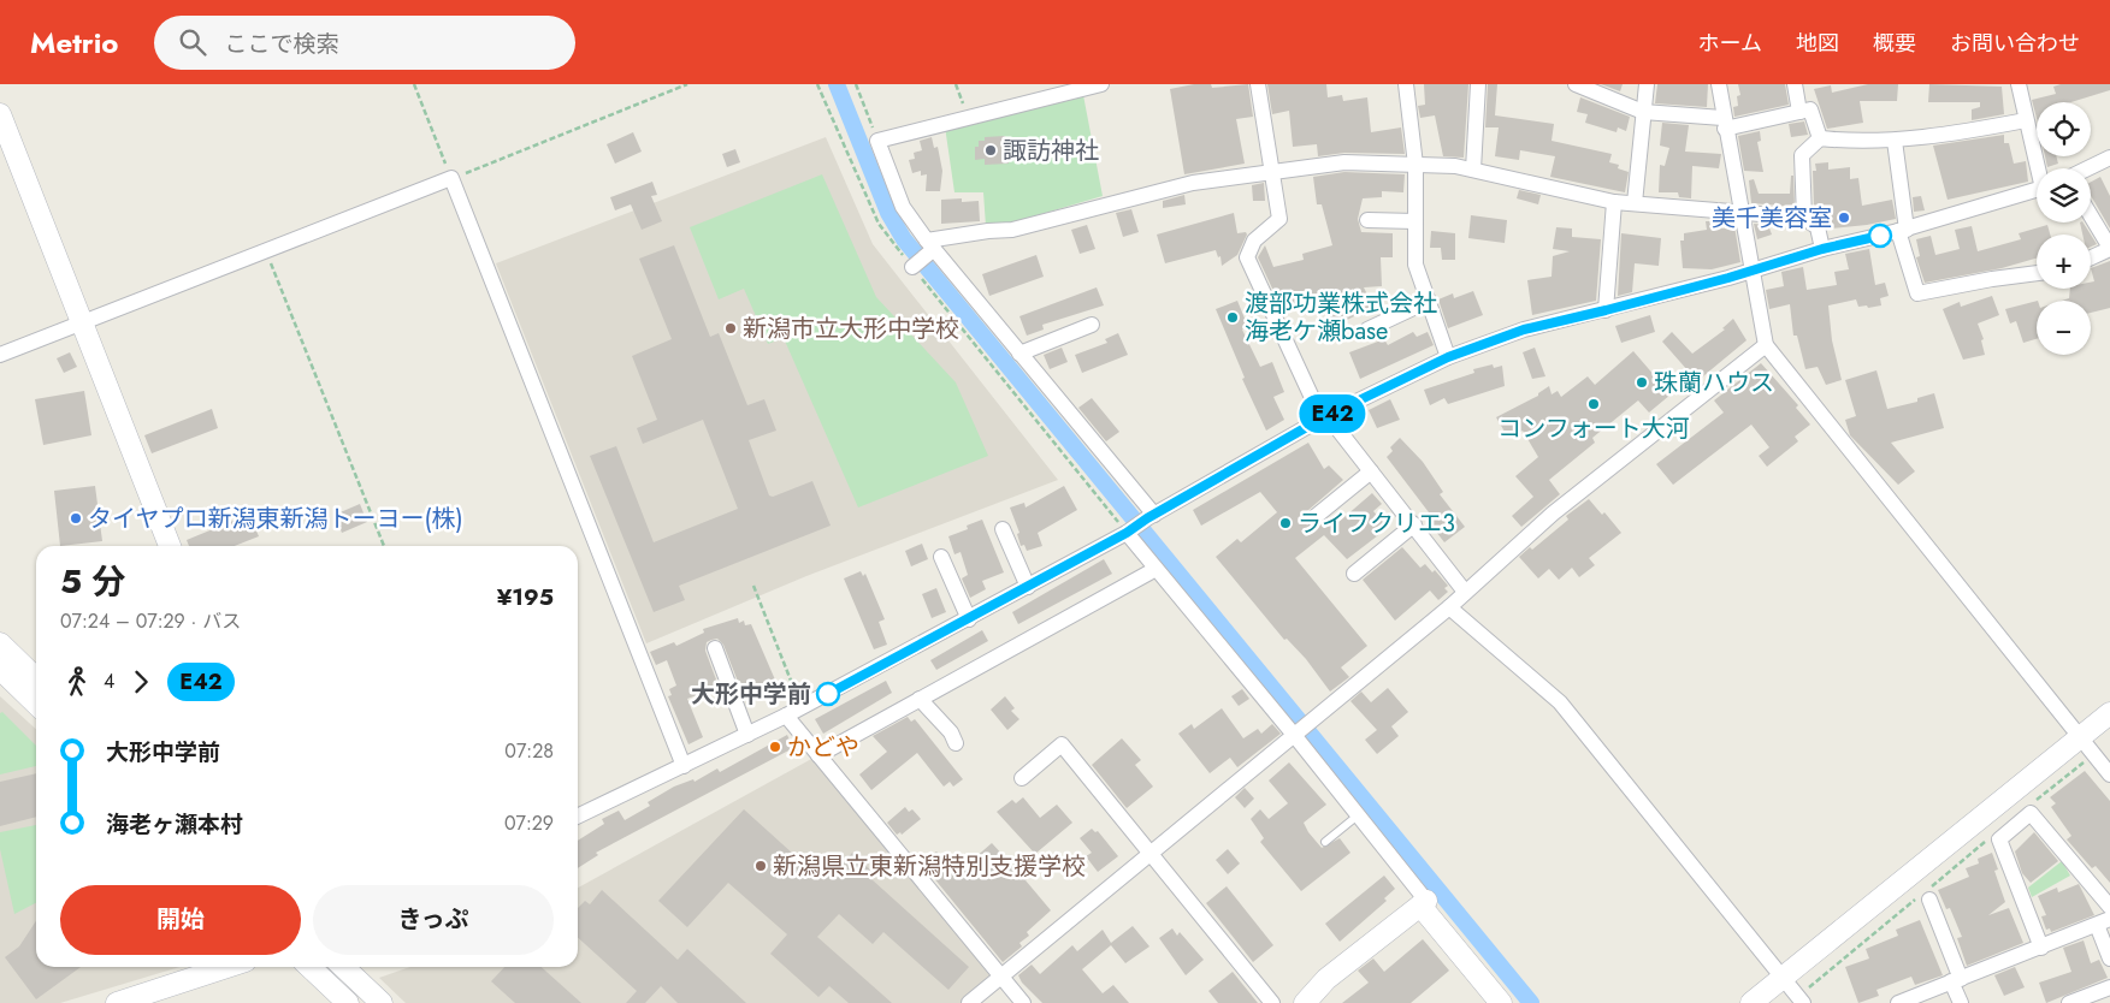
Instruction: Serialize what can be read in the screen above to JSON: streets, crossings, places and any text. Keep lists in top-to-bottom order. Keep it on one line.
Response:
{"places":["諏訪神社","美千美容室","渡部功業株式会社 海老ケ瀬base","新潟市立大形中学校","珠蘭ハウス","コンフォート大河","タイヤプロ新潟東新潟トーヨー(株)","ライフクリエ3","大形中学前","かどや","新潟県立東新潟特別支援学校"],"lines":["bus line E42"],"page":{"header":"Metrio","search":"ここで検索","nav":["ホーム","地図","概要","お問い合わせ"],"on_map":"E42","map_buttons":["+","−"],"heading":["5 分","07:24 – 07:29 · バス","¥195"],"legs":["4","E42"],"list":[{"name":"大形中学前","value":"07:28"},{"name":"海老ヶ瀬本村","value":"07:29"}],"buttons":["開始","きっぷ"]}}
